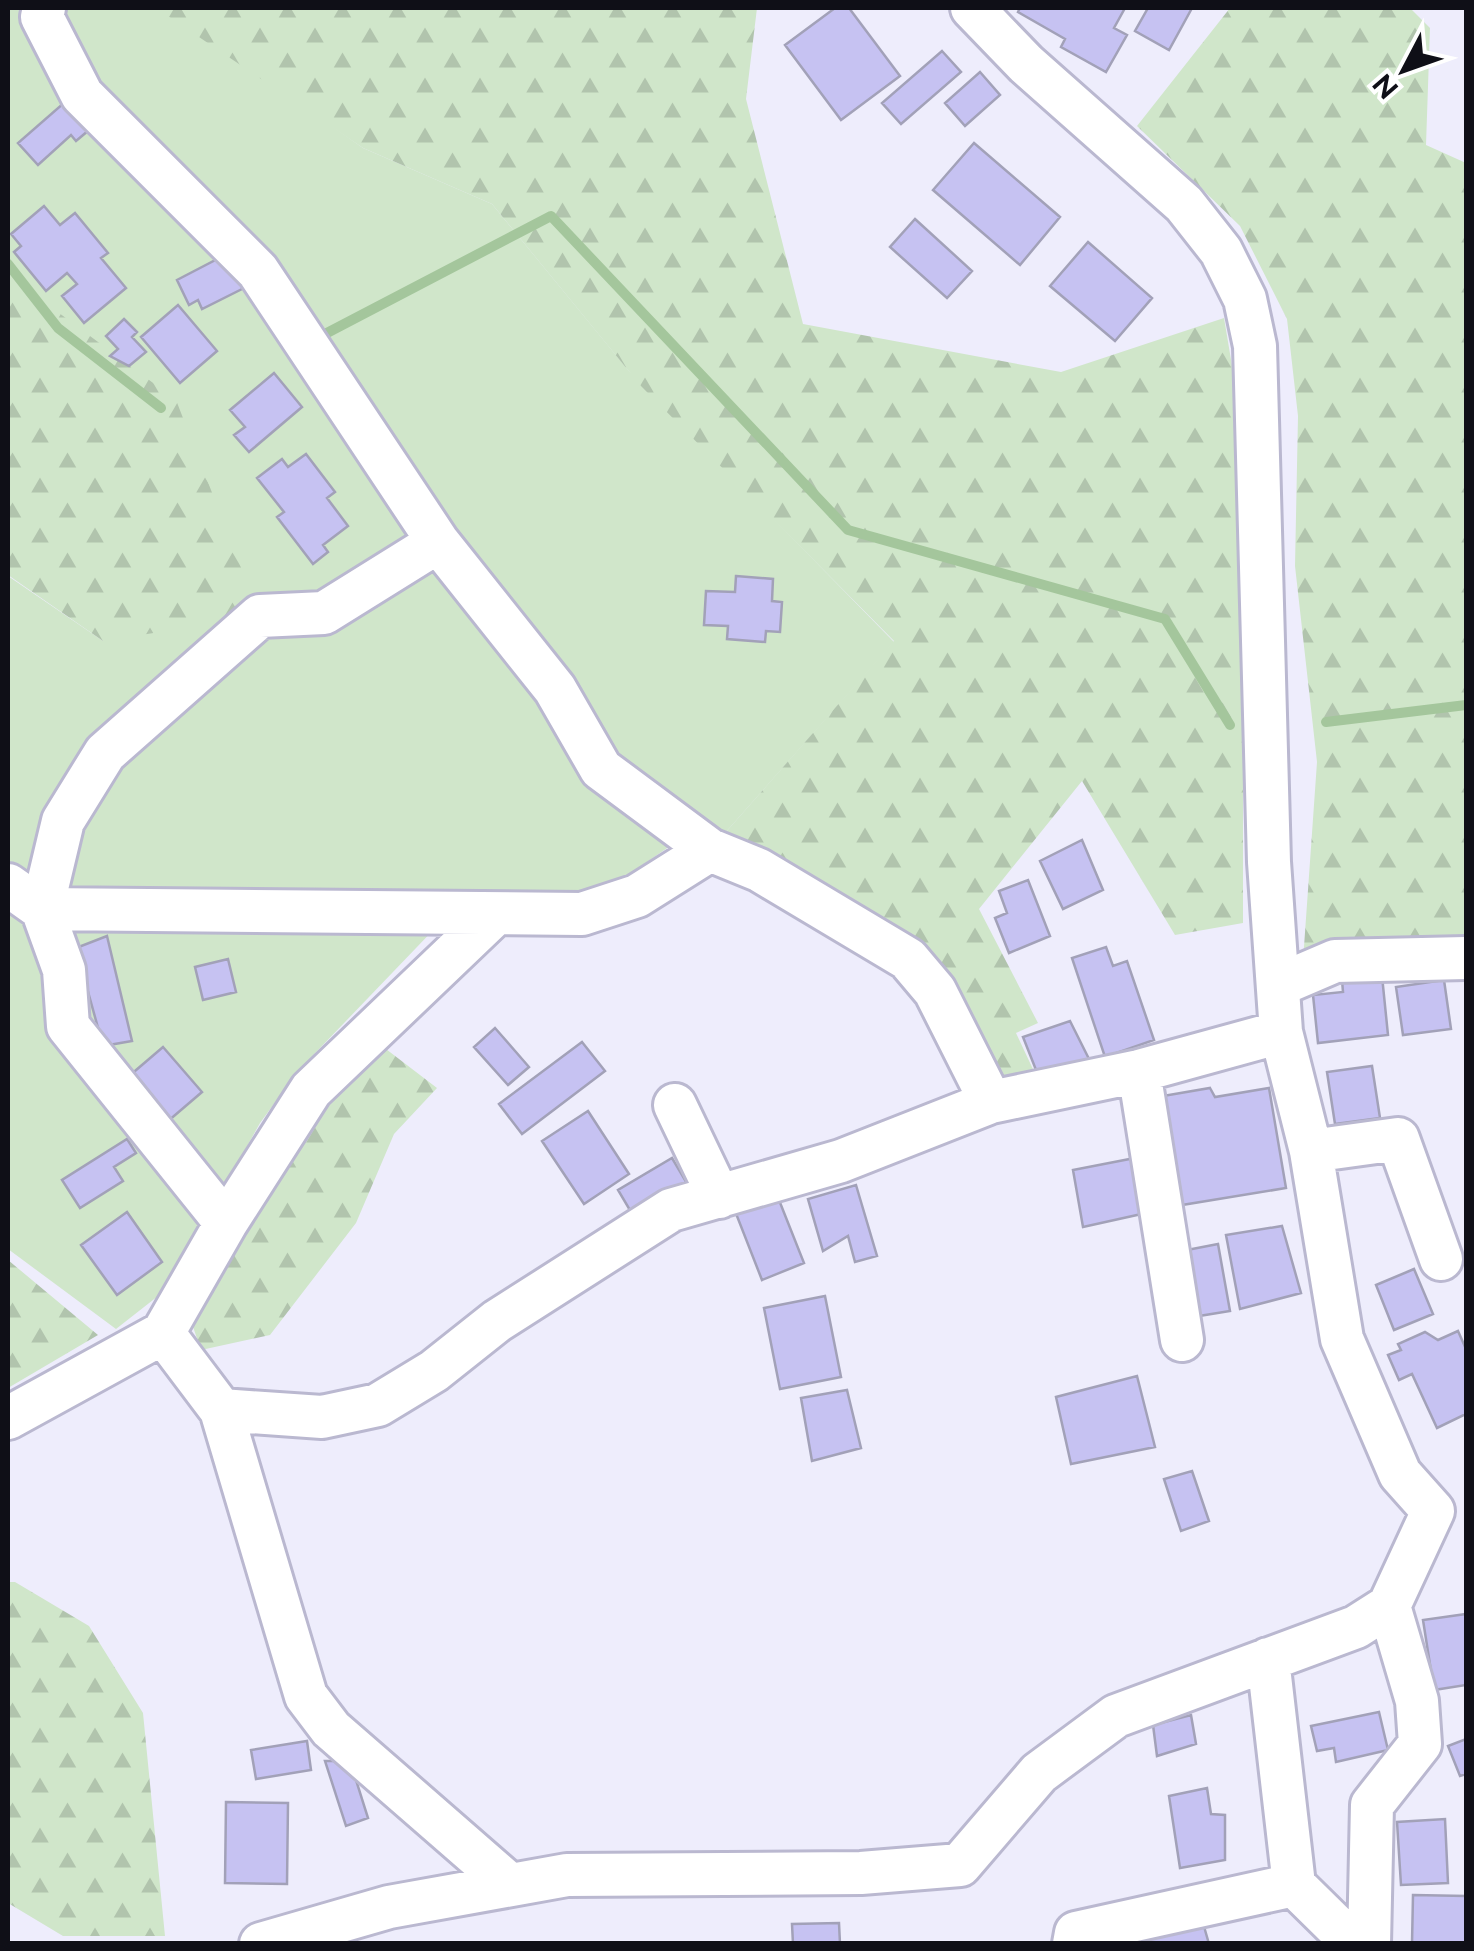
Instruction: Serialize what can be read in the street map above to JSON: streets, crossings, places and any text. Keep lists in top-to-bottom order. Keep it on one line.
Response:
{"north":"bottom left"}
